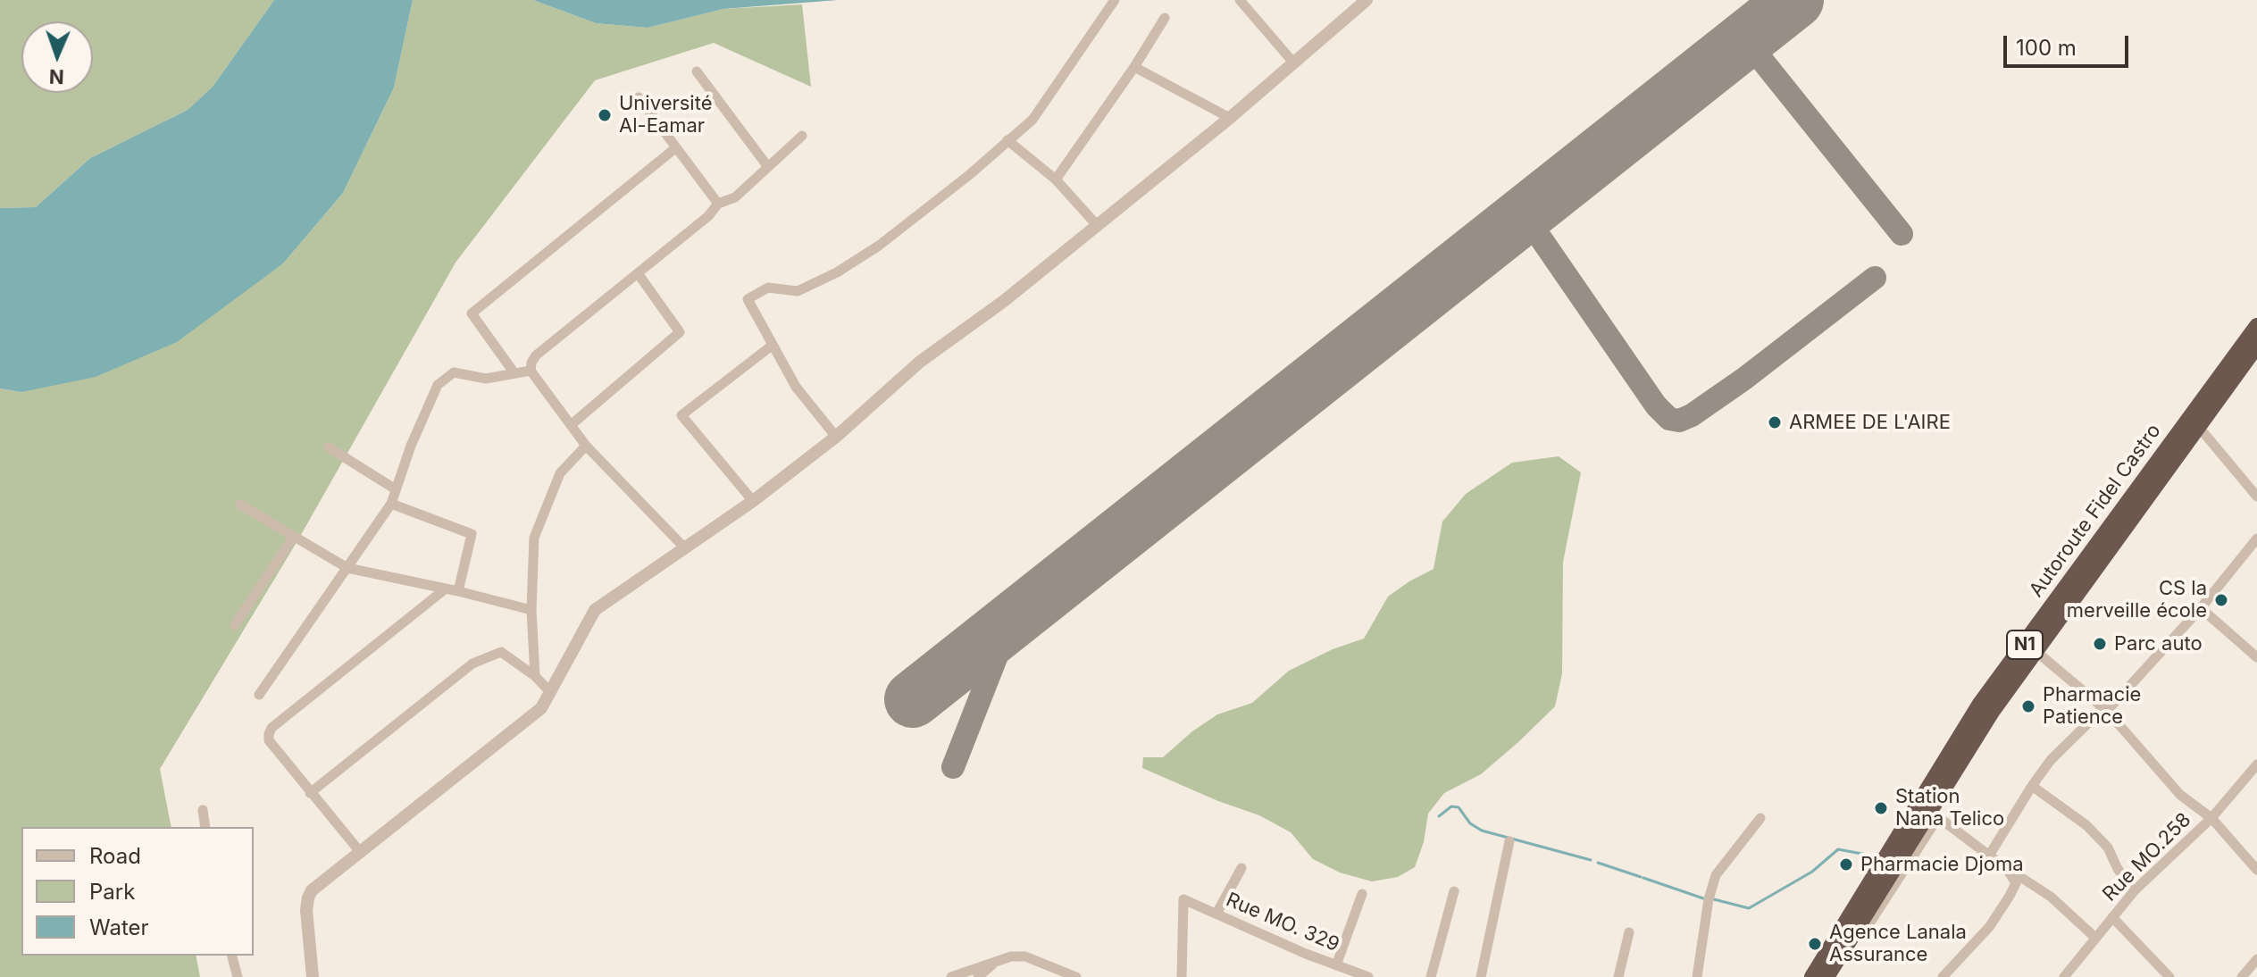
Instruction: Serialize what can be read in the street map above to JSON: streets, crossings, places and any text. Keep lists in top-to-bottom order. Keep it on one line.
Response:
{"streets":{"highway":["Autoroute Fidel Castro","N1"],"street":["Rue MO.258","Rue MO. 329"]},"places":["Université Al-Eamar","ARMEE DE L'AIRE","CS la merveille école","Parc auto","Pharmacie Patience","Station Nana Telico","Pharmacie Djoma","Agence Lanala Assurance"],"legend":["Road","Park","Water"],"scale_bar":"100 m","north":"bottom"}
